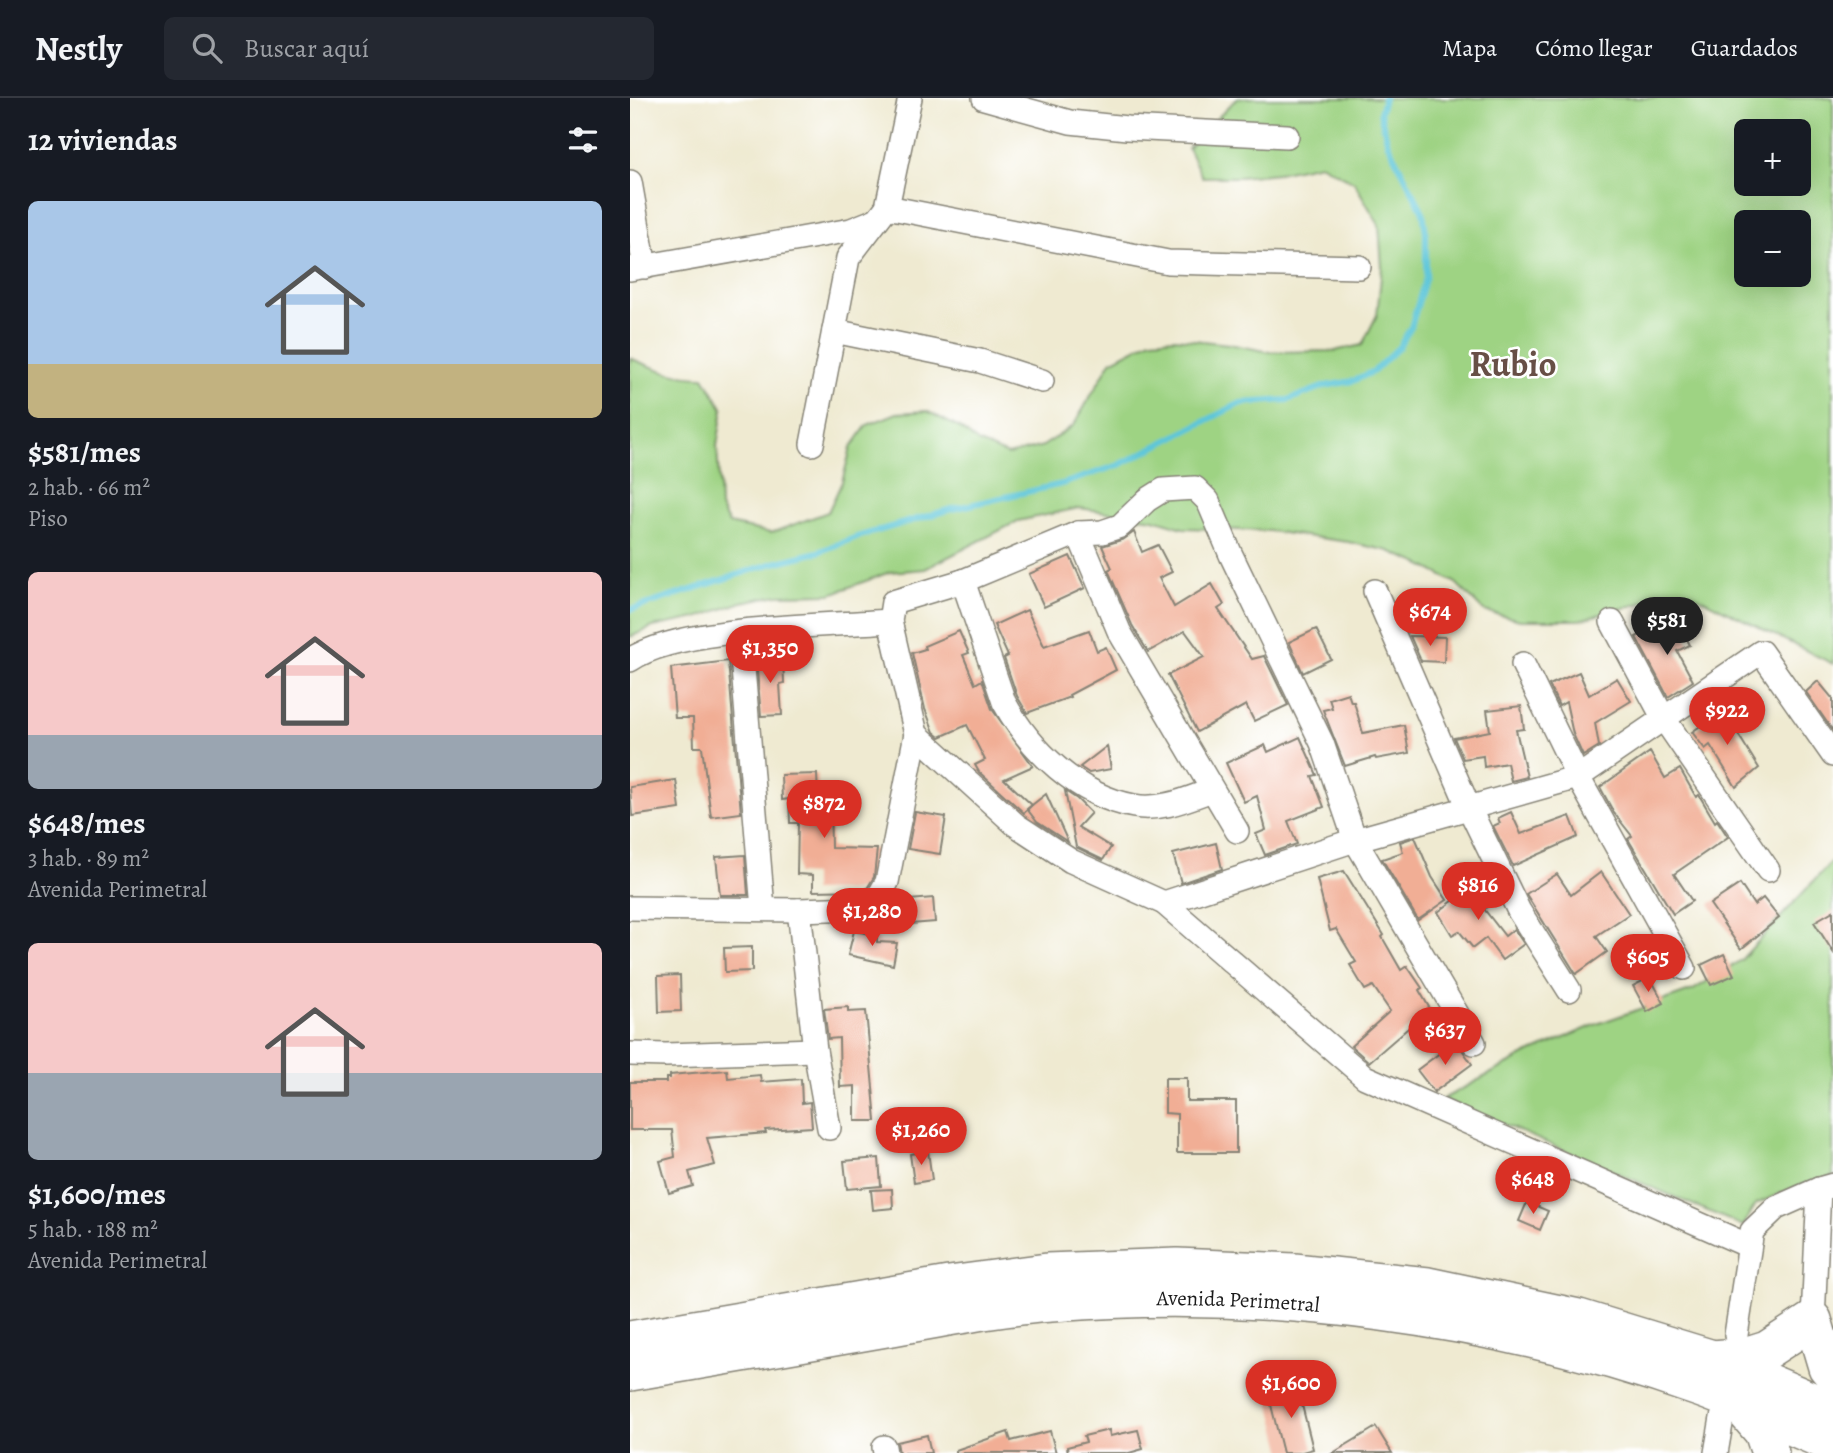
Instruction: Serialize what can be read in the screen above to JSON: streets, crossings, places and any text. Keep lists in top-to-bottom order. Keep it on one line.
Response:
{"streets":{"main road":["Avenida Perimetral"]},"districts":["Rubio"],"page":{"header":"Nestly","search":"Buscar aquí","nav":["Mapa","Cómo llegar","Guardados"],"heading":"12 viviendas","map_buttons":["+","−"],"list":[{"name":"$581/mes","note":"2 hab. · 66 m² · Piso"},{"name":"$648/mes","note":"3 hab. · 89 m² · Avenida Perimetral"},{"name":"$1,600/mes","note":"5 hab. · 188 m² · Avenida Perimetral"}],"price":["$674","$581","$1,350","$922","$872","$816","$1,280","$605","$637","$1,260","$648","$1,600"]}}
